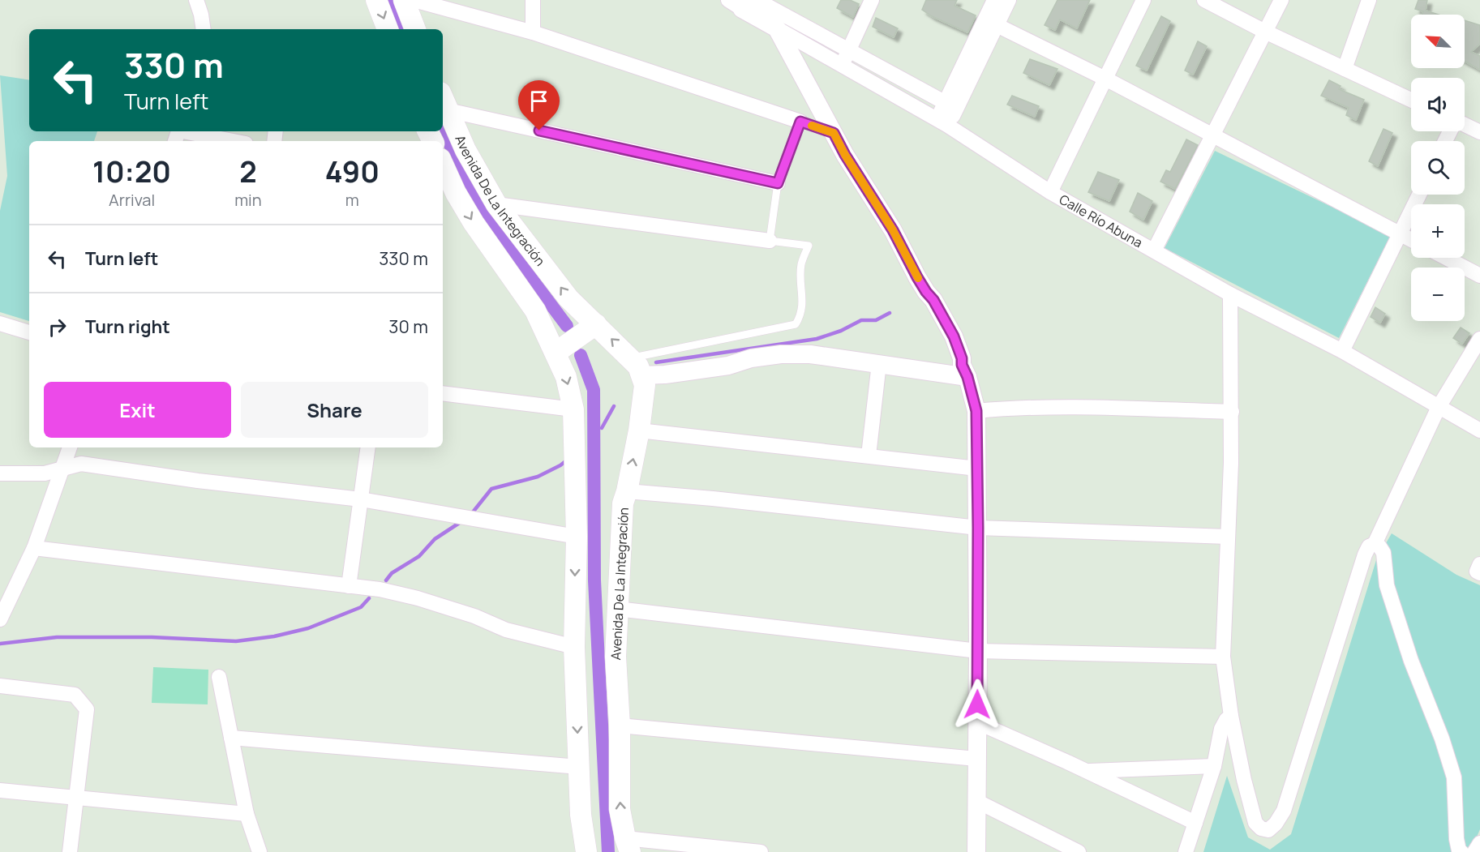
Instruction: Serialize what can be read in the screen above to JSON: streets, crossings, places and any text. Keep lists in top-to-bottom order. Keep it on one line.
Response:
{"streets":{"main road":["Avenida De La Integración"],"street":["Calle Río Abuna"]},"north":"top left","page":{"map_buttons":["+","−"],"turn":["330 m","Turn left"],"eta":["10:20","Arrival","2","min","490","m"],"list":[{"name":"Turn left","value":"330 m"},{"name":"Turn right","value":"30 m"}],"buttons":["Exit","Share"]}}
